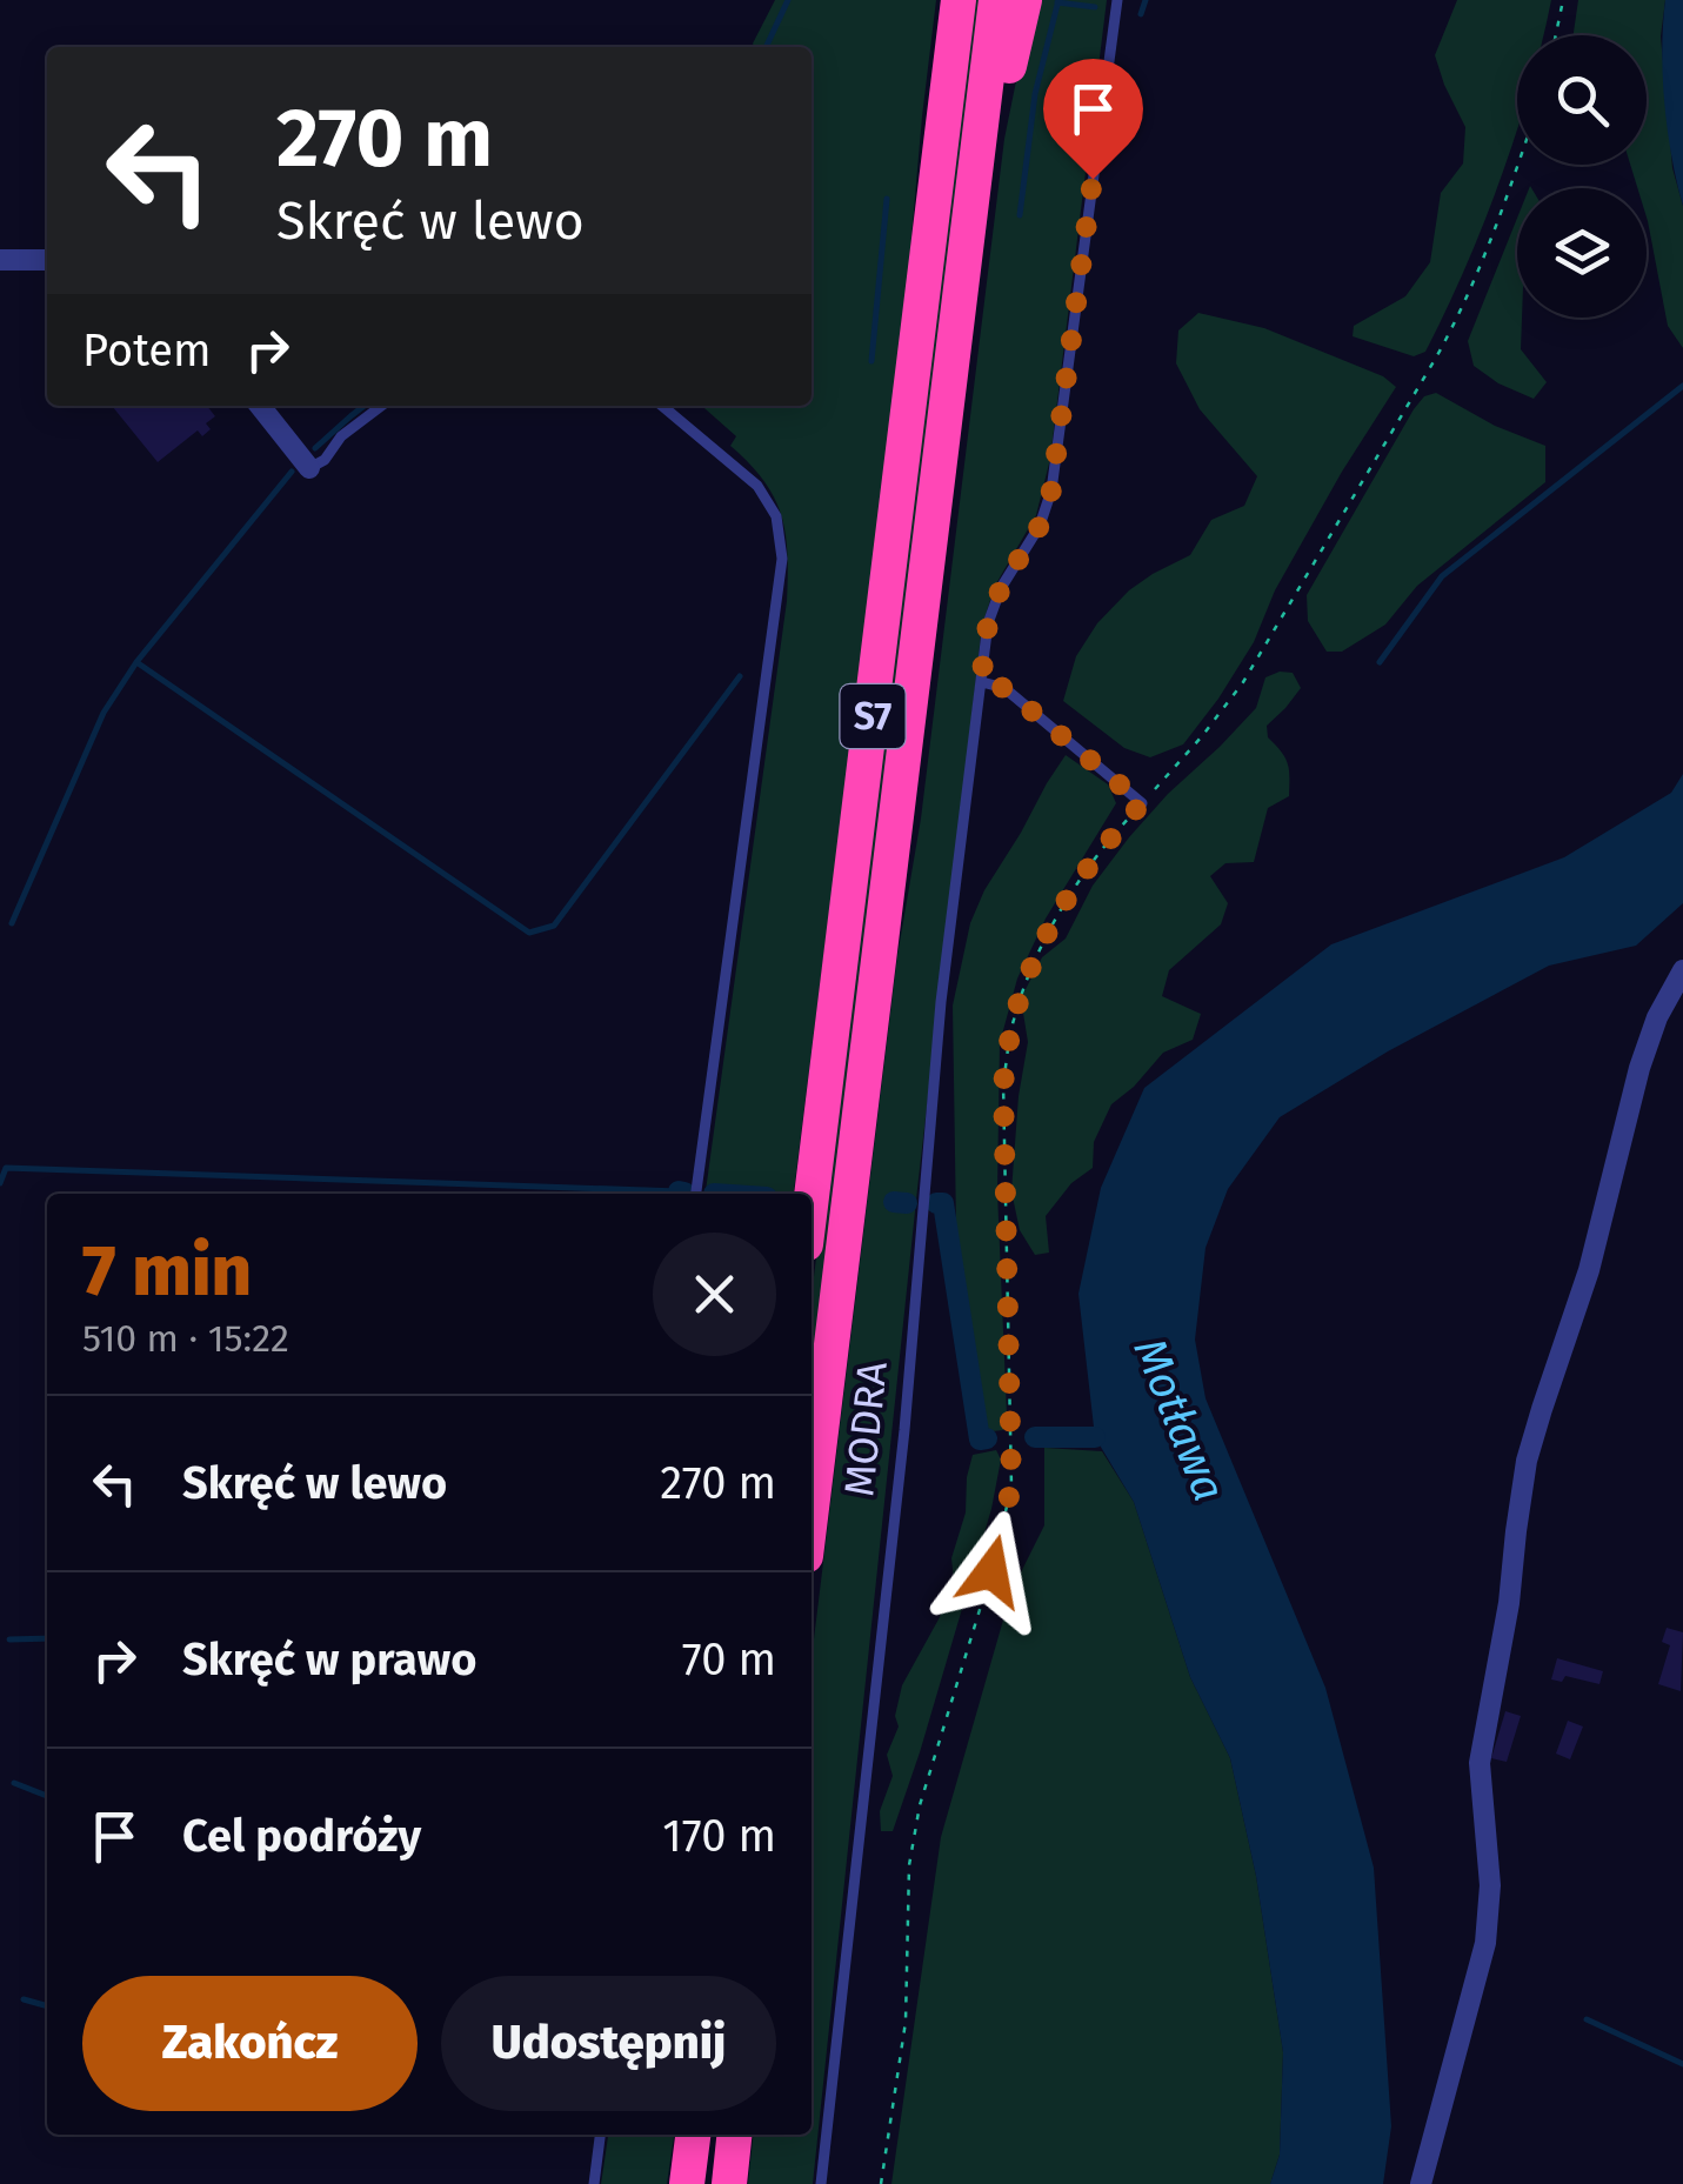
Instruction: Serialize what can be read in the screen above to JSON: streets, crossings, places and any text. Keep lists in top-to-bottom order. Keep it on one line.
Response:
{"streets":{"highway":["S7"],"lane":["MODRA"]},"water":["Motława"],"page":{"turn":["270 m","Skręć w lewo"],"then":"Potem","heading":["7 min","510 m · 15:22"],"list":[{"name":"Skręć w lewo","value":"270 m"},{"name":"Skręć w prawo","value":"70 m"},{"name":"Cel podróży","value":"170 m"}],"buttons":["Zakończ","Udostępnij"]}}
